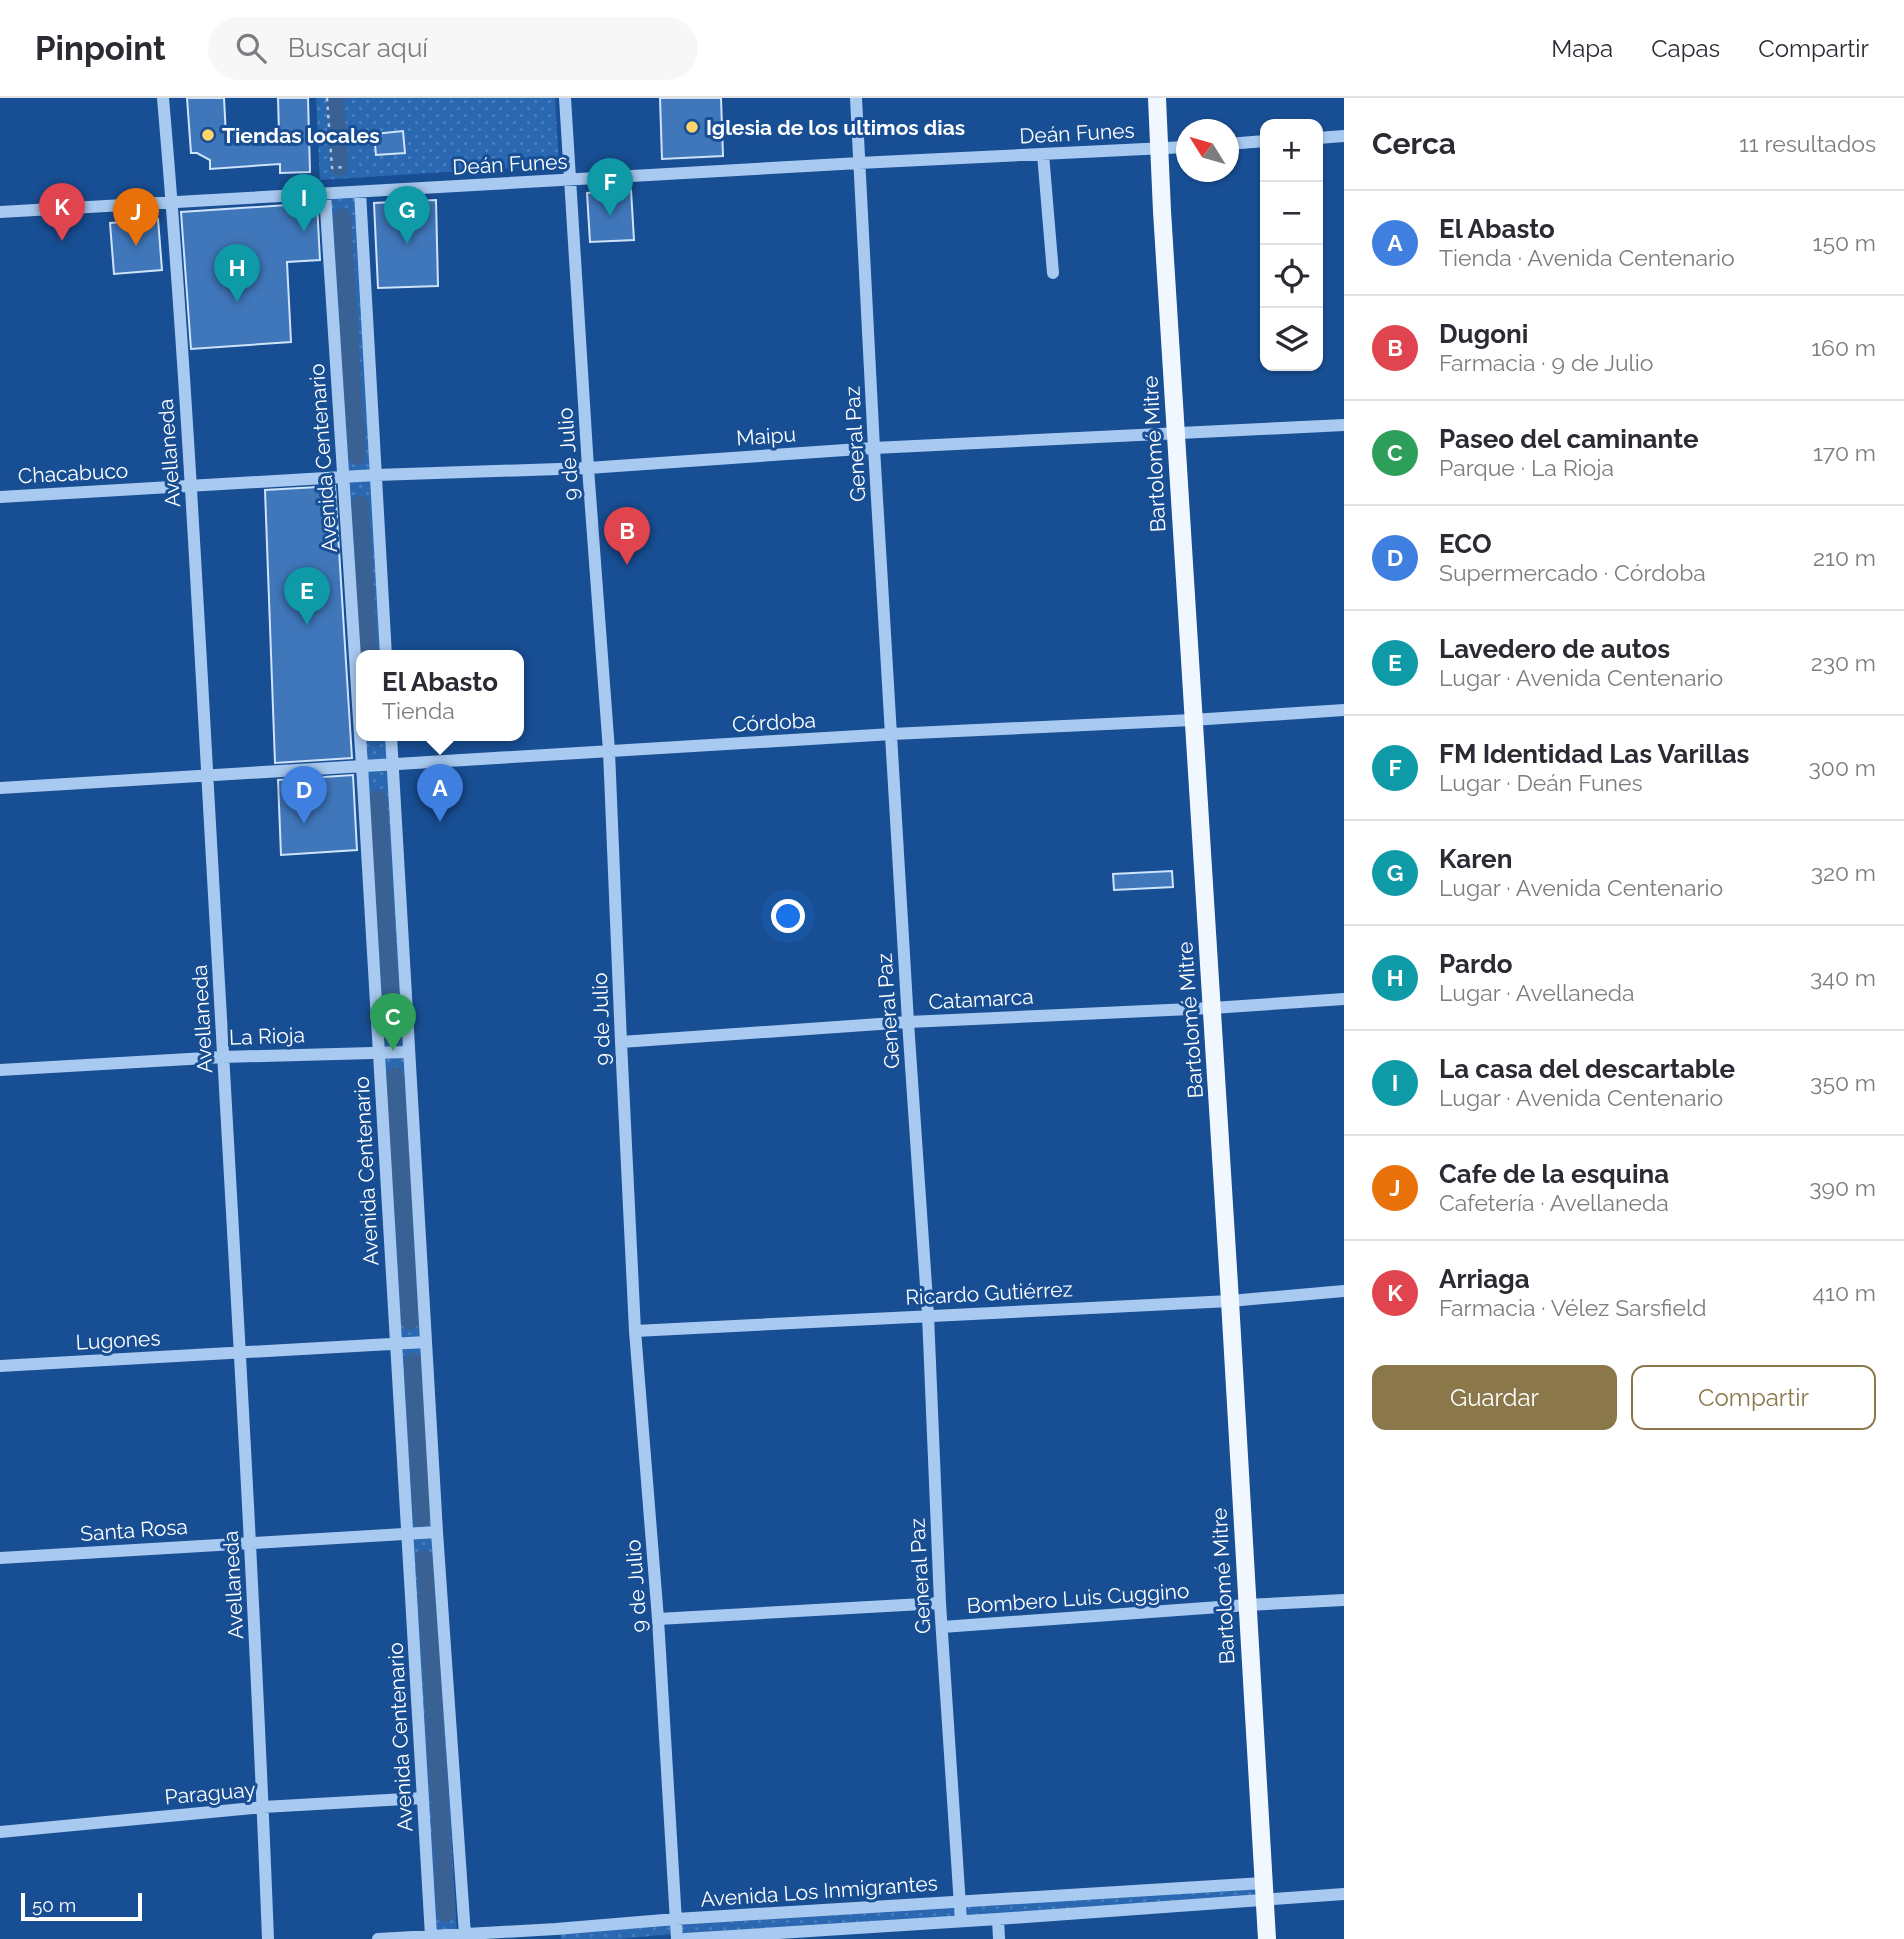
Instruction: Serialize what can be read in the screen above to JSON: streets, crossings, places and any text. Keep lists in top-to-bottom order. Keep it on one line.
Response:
{"streets":{"main road":["Bartolomé Mitre"],"street":["Deán Funes","Maipu","General Paz","Avellaneda","9 de Julio","Avenida Centenario","Chacabuco","Córdoba","Catamarca","La Rioja","Ricardo Gutiérrez","Lugones","Santa Rosa","Bombero Luis Cuggino","Paraguay","Avenida Los Inmigrantes"]},"crossings":[["Deán Funes","General Paz"],["Deán Funes","Avellaneda"],["Deán Funes","9 de Julio"],["Deán Funes","Bartolomé Mitre"],["Deán Funes","Avenida Centenario"],["Maipu","General Paz"],["Maipu","Avellaneda"],["Maipu","9 de Julio"],["Maipu","Bartolomé Mitre"],["Maipu","Avenida Centenario"],["Maipu","Chacabuco"],["General Paz","Córdoba"],["General Paz","Catamarca"],["General Paz","Ricardo Gutiérrez"],["General Paz","Bombero Luis Cuggino"],["General Paz","Avenida Los Inmigrantes"],["Avellaneda","Chacabuco"],["Avellaneda","Córdoba"],["Avellaneda","La Rioja"],["Avellaneda","Lugones"],["Avellaneda","Santa Rosa"],["Avellaneda","Paraguay"],["9 de Julio","Córdoba"],["9 de Julio","Catamarca"],["9 de Julio","Ricardo Gutiérrez"],["9 de Julio","Bombero Luis Cuggino"],["9 de Julio","Avenida Los Inmigrantes"],["Bartolomé Mitre","Córdoba"],["Bartolomé Mitre","Catamarca"],["Bartolomé Mitre","Ricardo Gutiérrez"],["Bartolomé Mitre","Bombero Luis Cuggino"],["Bartolomé Mitre","Avenida Los Inmigrantes"],["Avenida Centenario","Córdoba"],["Avenida Centenario","La Rioja"],["Avenida Centenario","Santa Rosa"],["Avenida Centenario","Paraguay"],["Avenida Centenario","Avenida Los Inmigrantes"]],"places":["Iglesia de los ultimos dias","Tiendas locales"],"scale_bar":"50 m","north":"top left","page":{"header":"Pinpoint","search":"Buscar aquí","nav":["Mapa","Capas","Compartir"],"heading":["Cerca","11 resultados"],"map_buttons":["+","−"],"pins":["F","I","K","G","J","H","B","E","A","D","C"],"list":[{"mark":"A","name":"El Abasto","note":"Tienda · Avenida Centenario","value":"150 m"},{"mark":"B","name":"Dugoni","note":"Farmacia · 9 de Julio","value":"160 m"},{"mark":"C","name":"Paseo del caminante","note":"Parque · La Rioja","value":"170 m"},{"mark":"D","name":"ECO","note":"Supermercado · Córdoba","value":"210 m"},{"mark":"E","name":"Lavedero de autos","note":"Lugar · Avenida Centenario","value":"230 m"},{"mark":"F","name":"FM Identidad Las Varillas","note":"Lugar · Deán Funes","value":"300 m"},{"mark":"G","name":"Karen","note":"Lugar · Avenida Centenario","value":"320 m"},{"mark":"H","name":"Pardo","note":"Lugar · Avellaneda","value":"340 m"},{"mark":"I","name":"La casa del descartable","note":"Lugar · Avenida Centenario","value":"350 m"},{"mark":"J","name":"Cafe de la esquina","note":"Cafetería · Avellaneda","value":"390 m"},{"mark":"K","name":"Arriaga","note":"Farmacia · Vélez Sarsfield","value":"410 m"}],"popup":["El Abasto","Tienda"],"buttons":["Guardar","Compartir"],"scale":"50 m"}}
